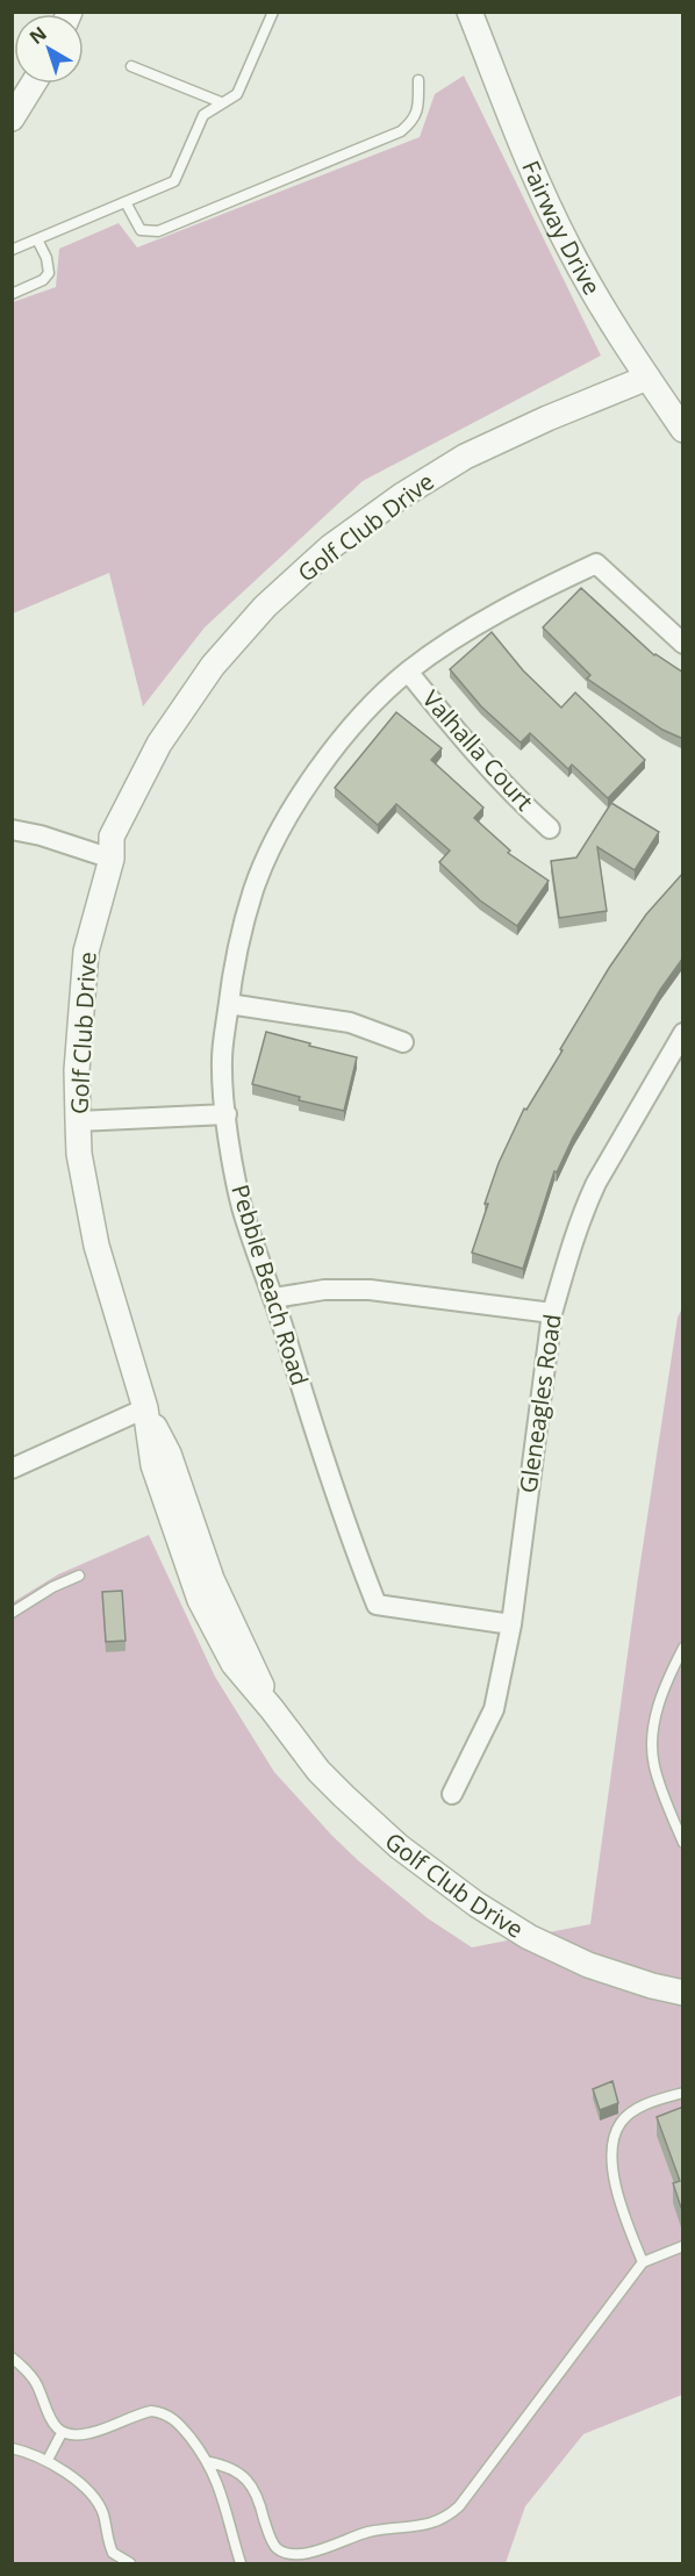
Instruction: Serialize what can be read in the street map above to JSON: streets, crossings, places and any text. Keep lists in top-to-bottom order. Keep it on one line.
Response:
{"streets":{"street":["Fairway Drive","Golf Club Drive","Valhalla Court","Pebble Beach Road","Gleneagles Road"]},"crossings":[["Fairway Drive","Golf Club Drive"],["Valhalla Court","Pebble Beach Road"],["Pebble Beach Road","Gleneagles Road"]],"north":"top left"}
